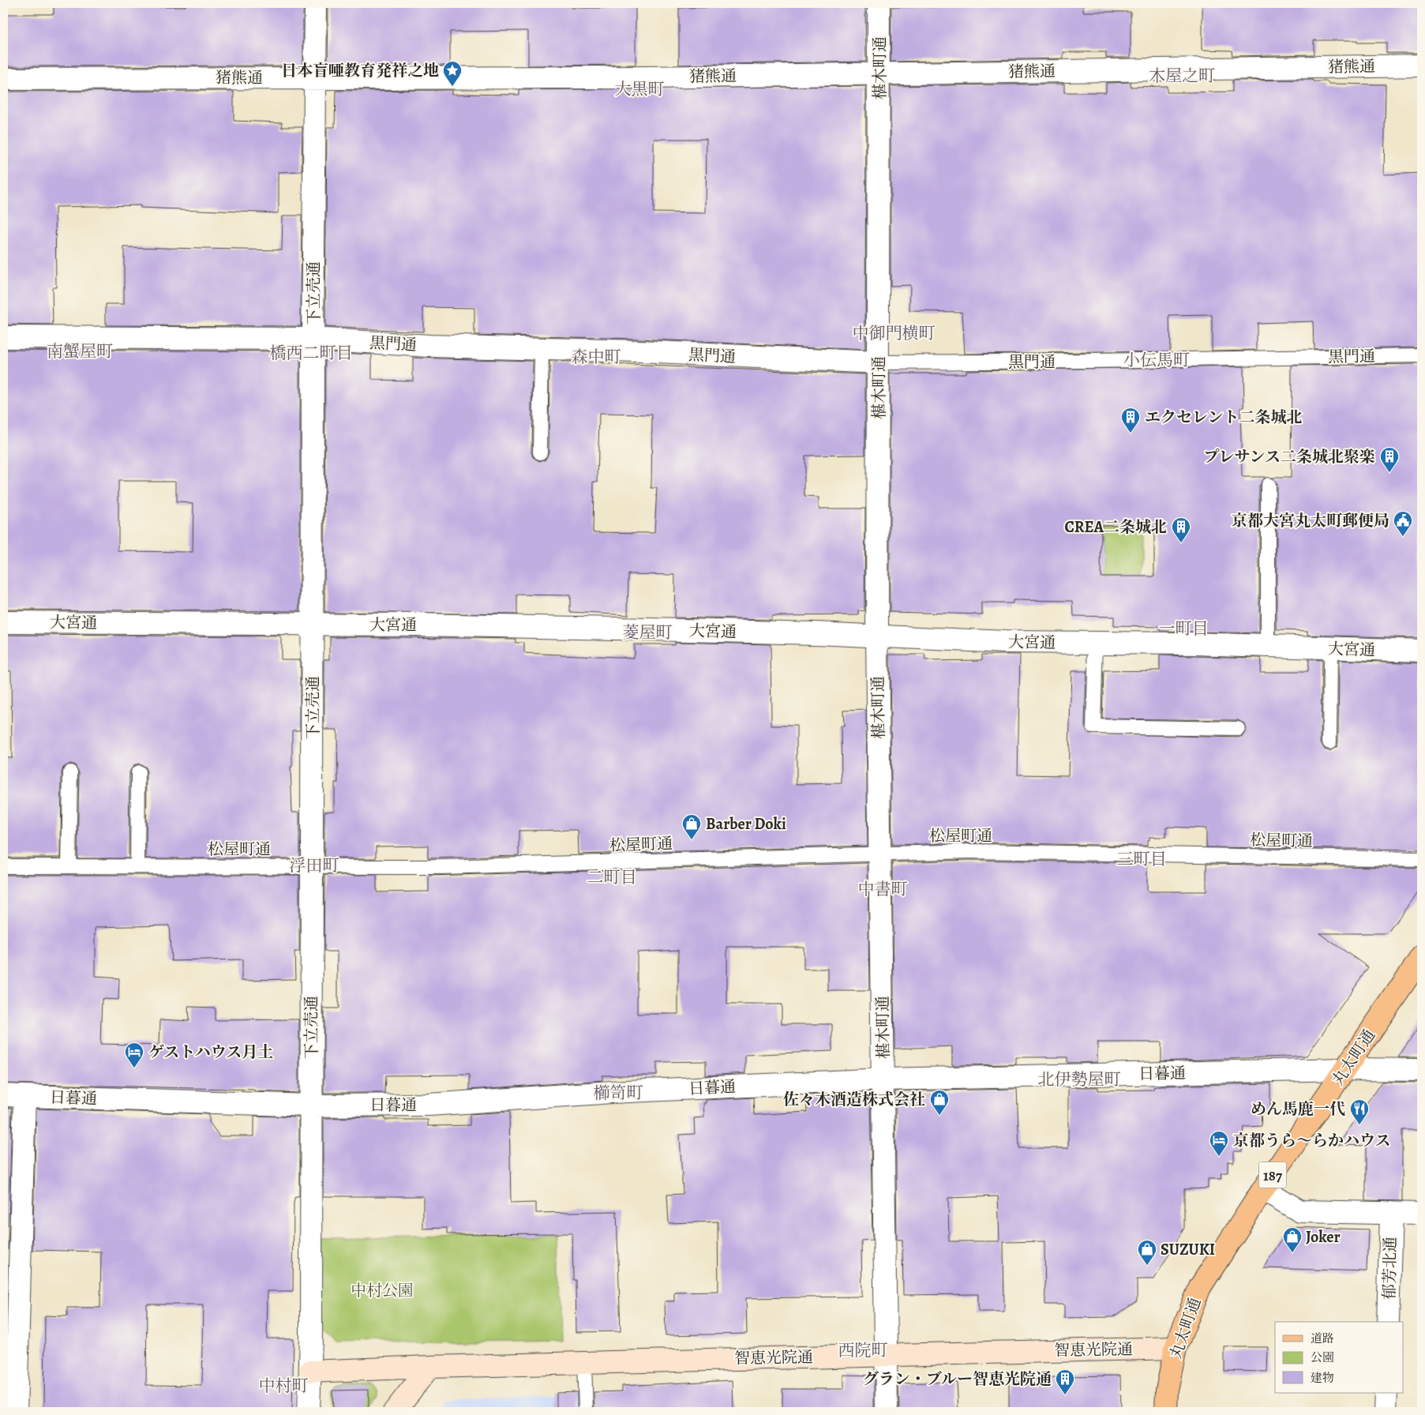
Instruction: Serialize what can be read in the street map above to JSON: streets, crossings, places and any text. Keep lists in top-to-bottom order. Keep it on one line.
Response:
{"streets":{"main road":["丸太町通","187"],"street":["猪熊通","椹木町通","下立売通","黒門通","大宮通","日暮通","郁芳北通","智恵光院通"],"lane":["松屋町通"]},"crossings":[["猪熊通","椹木町通"],["猪熊通","下立売通"],["椹木町通","黒門通"],["椹木町通","大宮通"],["椹木町通","松屋町通"],["椹木町通","日暮通"],["椹木町通","智恵光院通"],["下立売通","黒門通"],["下立売通","大宮通"],["下立売通","松屋町通"],["下立売通","日暮通"],["下立売通","智恵光院通"],["丸太町通","日暮通"],["丸太町通","智恵光院通"]],"districts":["木屋之町","大黒町","中御門横町","南蟹屋町","橋西二町目","森中町","小伝馬町","一町目","菱屋町","三町目","浮田町","二町目","中書町","北伊勢屋町","櫛笥町","西院町","中村町"],"parks":["中村公園"],"places":{"place":["日本盲唖教育発祥之地"],"building":["エクセレント二条城北","プレサンス二条城北聚楽","CREA二条城北","グラン・ブルー智恵光院通"],"public building":["京都大宮丸太町郵便局"],"shop":["Barber Doki","佐々木酒造株式会社","Joker","SUZUKI"],"hotel":["ゲストハウス月土","京都うら〜らかハウス"],"restaurant":["めん馬鹿一代"]},"legend":["道路","公園","建物"]}
